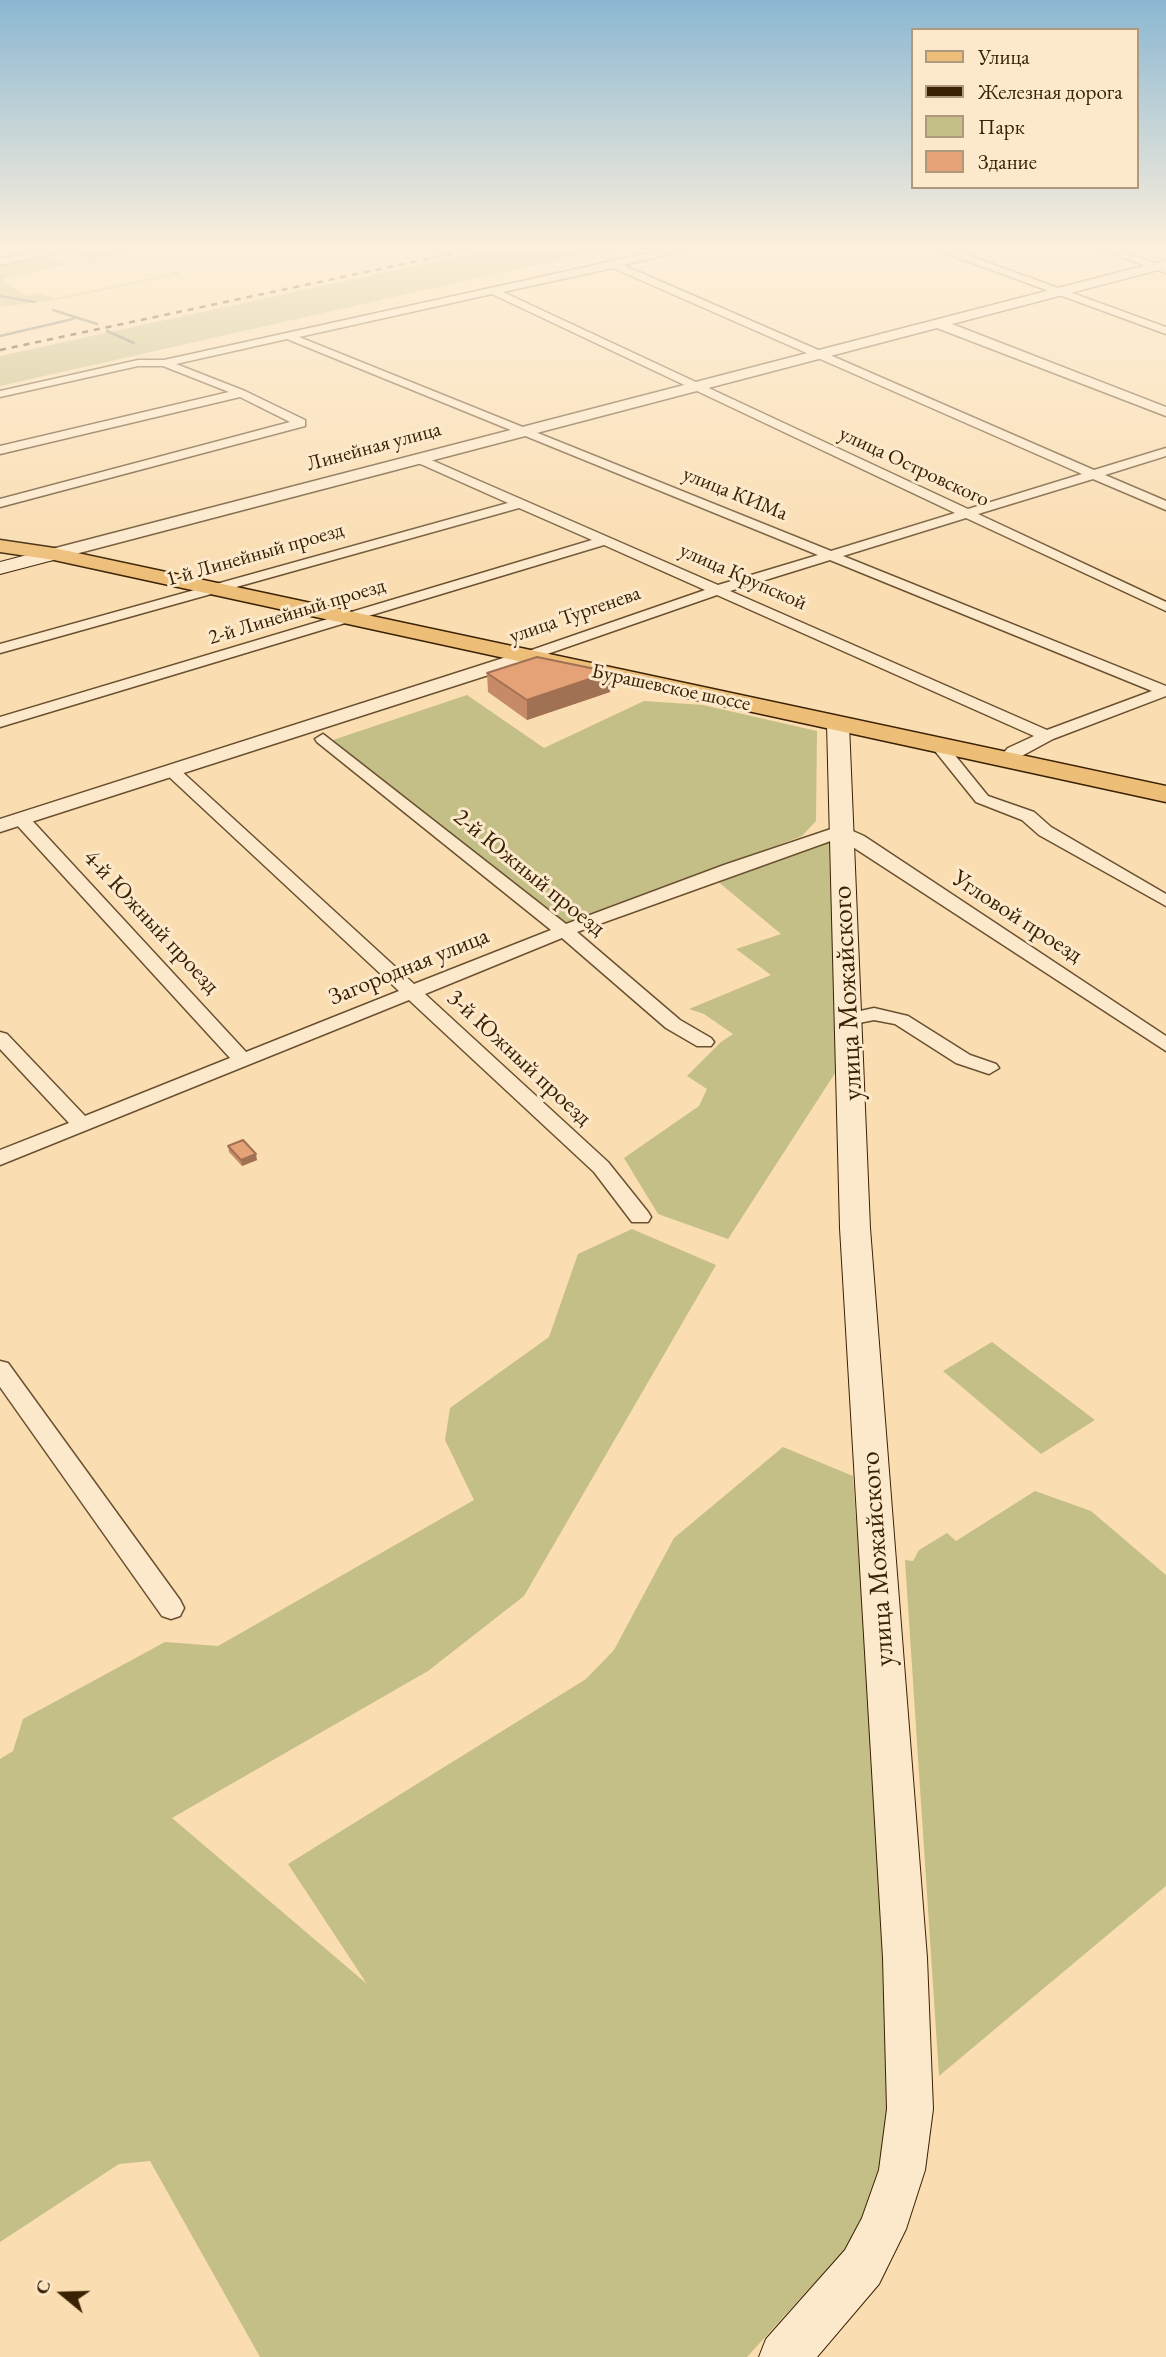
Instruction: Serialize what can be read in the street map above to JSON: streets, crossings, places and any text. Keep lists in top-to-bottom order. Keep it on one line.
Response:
{"streets":{"main road":["Линейная улица","Бурашевское шоссе","улица Можайского"],"street":["улица Островского","улица КИМа","1-й Линейный проезд","улица Крупской","2-й Линейный проезд","улица Тургенева","2-й Южный проезд","Угловой проезд","4-й Южный проезд","Загородная улица","3-й Южный проезд"]},"crossings":[["Линейная улица","улица Островского"],["Линейная улица","улица КИМа"],["Линейная улица","улица Крупской"],["Линейная улица","Бурашевское шоссе"],["улица Островского","улица Тургенева"],["улица КИМа","улица Тургенева"],["1-й Линейный проезд","улица Крупской"],["1-й Линейный проезд","Бурашевское шоссе"],["улица Крупской","2-й Линейный проезд"],["улица Крупской","улица Тургенева"],["2-й Линейный проезд","Бурашевское шоссе"],["улица Тургенева","Бурашевское шоссе"],["улица Тургенева","4-й Южный проезд"],["улица Тургенева","3-й Южный проезд"],["Бурашевское шоссе","улица Можайского"],["2-й Южный проезд","Загородная улица"],["Угловой проезд","Загородная улица"],["Угловой проезд","улица Можайского"],["4-й Южный проезд","Загородная улица"],["Загородная улица","улица Можайского"],["Загородная улица","3-й Южный проезд"]],"legend":["Улица","Железная дорога","Парк","Здание"],"north":"left"}
